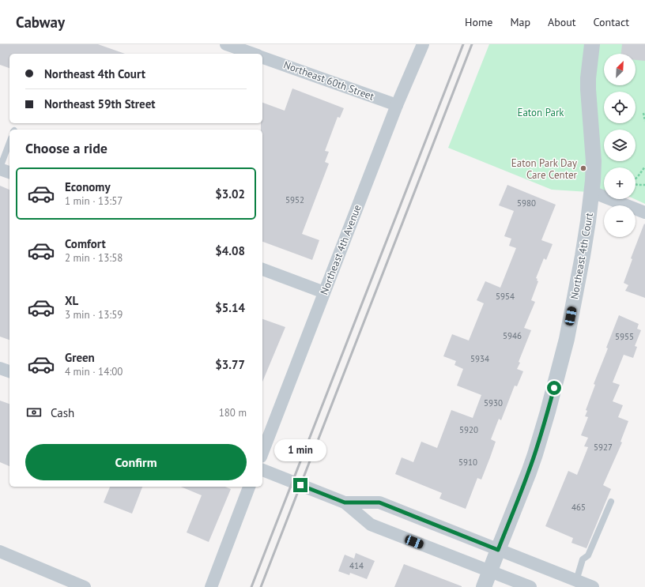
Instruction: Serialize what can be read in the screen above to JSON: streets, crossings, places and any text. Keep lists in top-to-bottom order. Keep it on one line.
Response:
{"streets":{"street":["Northeast 60th Street","Northeast 4th Avenue","Northeast 4th Court"]},"crossings":[["Northeast 60th Street","Northeast 4th Avenue"]],"parks":["Eaton Park"],"places":["Eaton Park Day Care Center"],"house_numbers":["5952","5980","5954","5946","5955","5934","5930","5920","5927","5910","465","414"],"north":"top right","page":{"header":"Cabway","nav":["Home","Map","About","Contact"],"map_buttons":["+","−"],"banner":["Northeast 4th Court","Northeast 59th Street"],"heading":"Choose a ride","list":[{"name":"Economy","note":"1 min · 13:57","value":"$3.02"},{"name":"Comfort","note":"2 min · 13:58","value":"$4.08"},{"name":"XL","note":"3 min · 13:59","value":"$5.14"},{"name":"Green","note":"4 min · 14:00","value":"$3.77"}],"pay":["Cash","180 m"],"buttons":"Confirm","bubble":"1 min"}}
